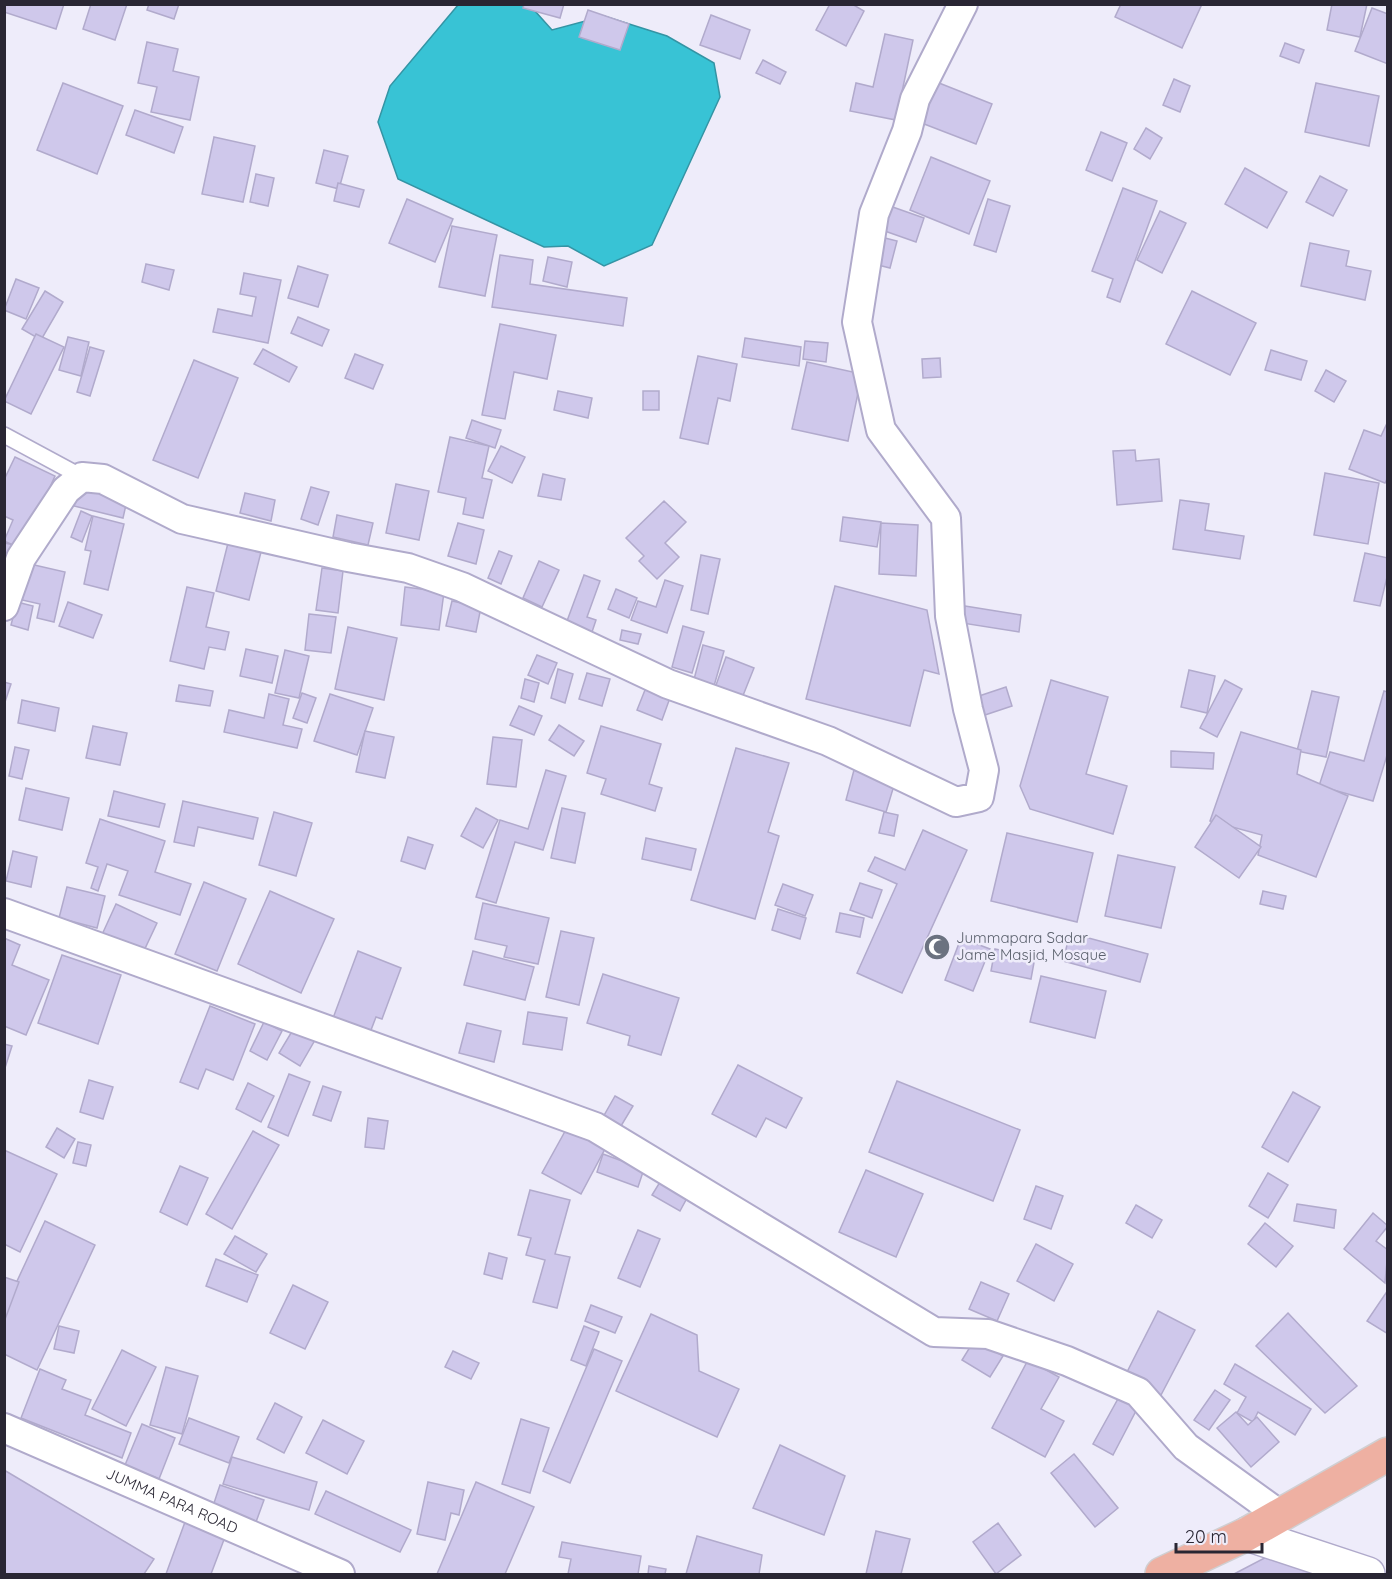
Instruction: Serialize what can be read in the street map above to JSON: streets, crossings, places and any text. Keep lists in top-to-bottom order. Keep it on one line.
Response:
{"streets":{"street":["JUMMA PARA ROAD"]},"places":{"mosque":["Jummapara Sadar Jame Masjid, Mosque"]},"scale_bar":"20 m"}
